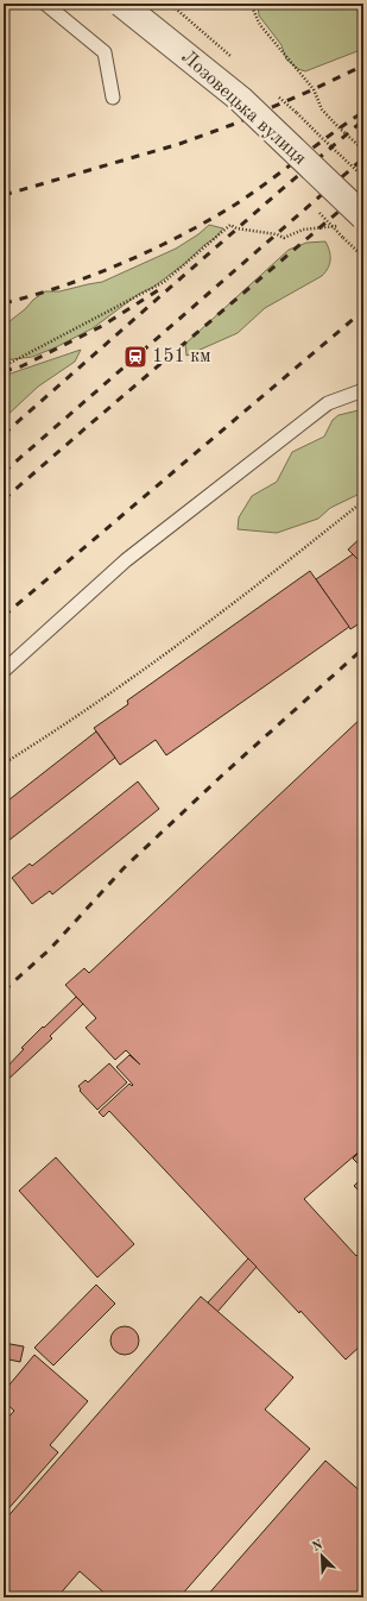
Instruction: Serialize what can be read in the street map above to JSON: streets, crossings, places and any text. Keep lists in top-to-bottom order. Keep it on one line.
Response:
{"streets":{"street":["Лозовецька вулиця"]},"places":{"station":["151 км"]},"north":"top left"}
